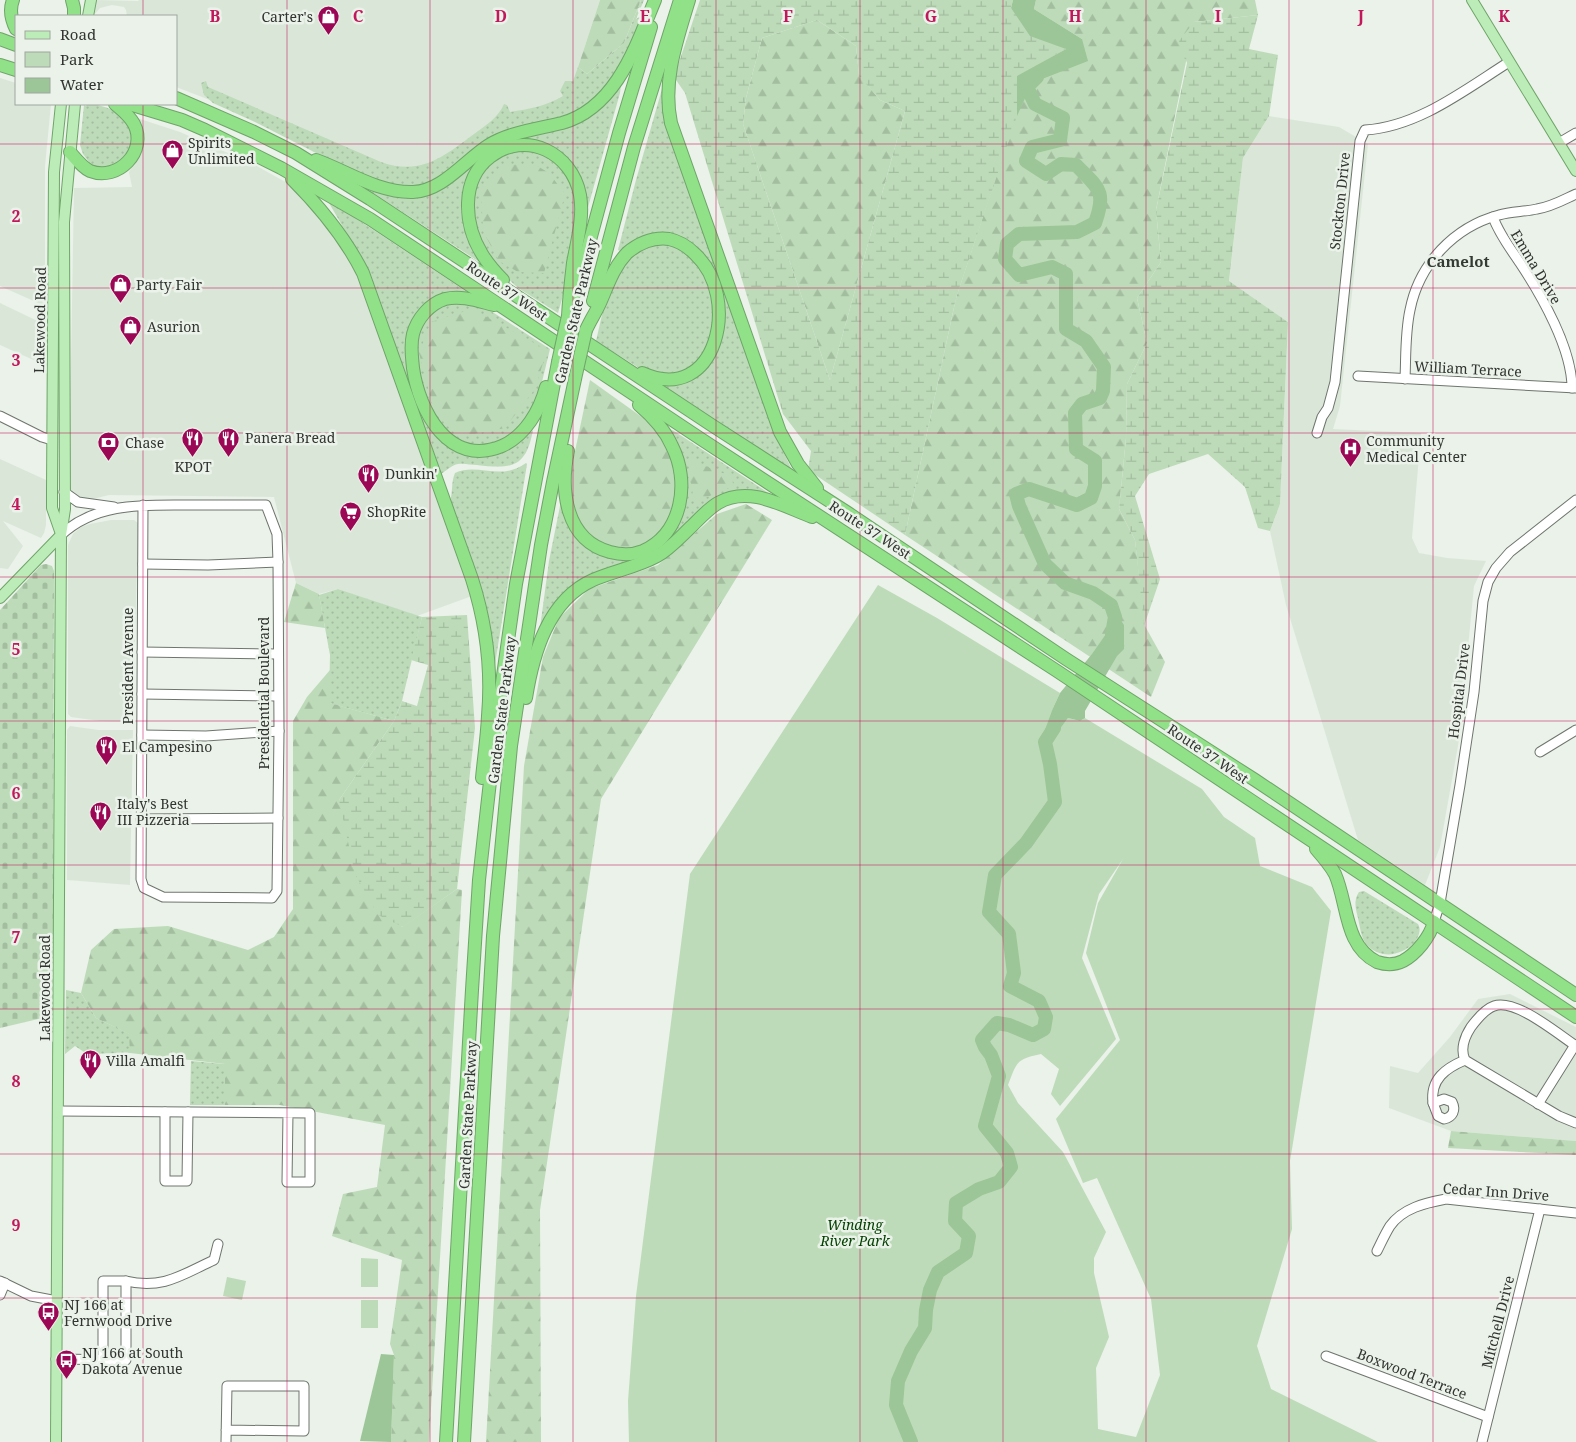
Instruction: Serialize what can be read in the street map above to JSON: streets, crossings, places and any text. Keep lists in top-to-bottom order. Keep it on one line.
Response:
{"streets":{"highway":["Route 37 West","Garden State Parkway"],"main road":["Lakewood Road"],"street":["Stockton Drive","Emma Drive","William Terrace","President Avenue","Hospital Drive","Presidential Boulevard","Cedar Inn Drive","Mitchell Drive","Boxwood Terrace"]},"crossings":[["Emma Drive","William Terrace"],["Route 37 West","Hospital Drive"],["Lakewood Road","Presidential Boulevard"],["President Avenue","Presidential Boulevard"],["Cedar Inn Drive","Mitchell Drive"],["Mitchell Drive","Boxwood Terrace"]],"districts":["Camelot"],"parks":["Winding River Park"],"places":{"shop":["Carter's","Spirits Unlimited","Party Fair","Asurion"],"restaurant":["Panera Bread","KPOT","Dunkin'","El Campesino","Italy's Best III Pizzeria","Villa Amalfi"],"bank":["Chase"],"hospital":["Community Medical Center"],"supermarket":["ShopRite"],"bus stop":["NJ 166 at Fernwood Drive","NJ 166 at South Dakota Avenue"]},"legend":["Road","Park","Water"],"grid":{"columns":["B","C","D","E","F","G","H","I","J","K"],"rows":["2","3","4","5","6","7","8","9"]}}
